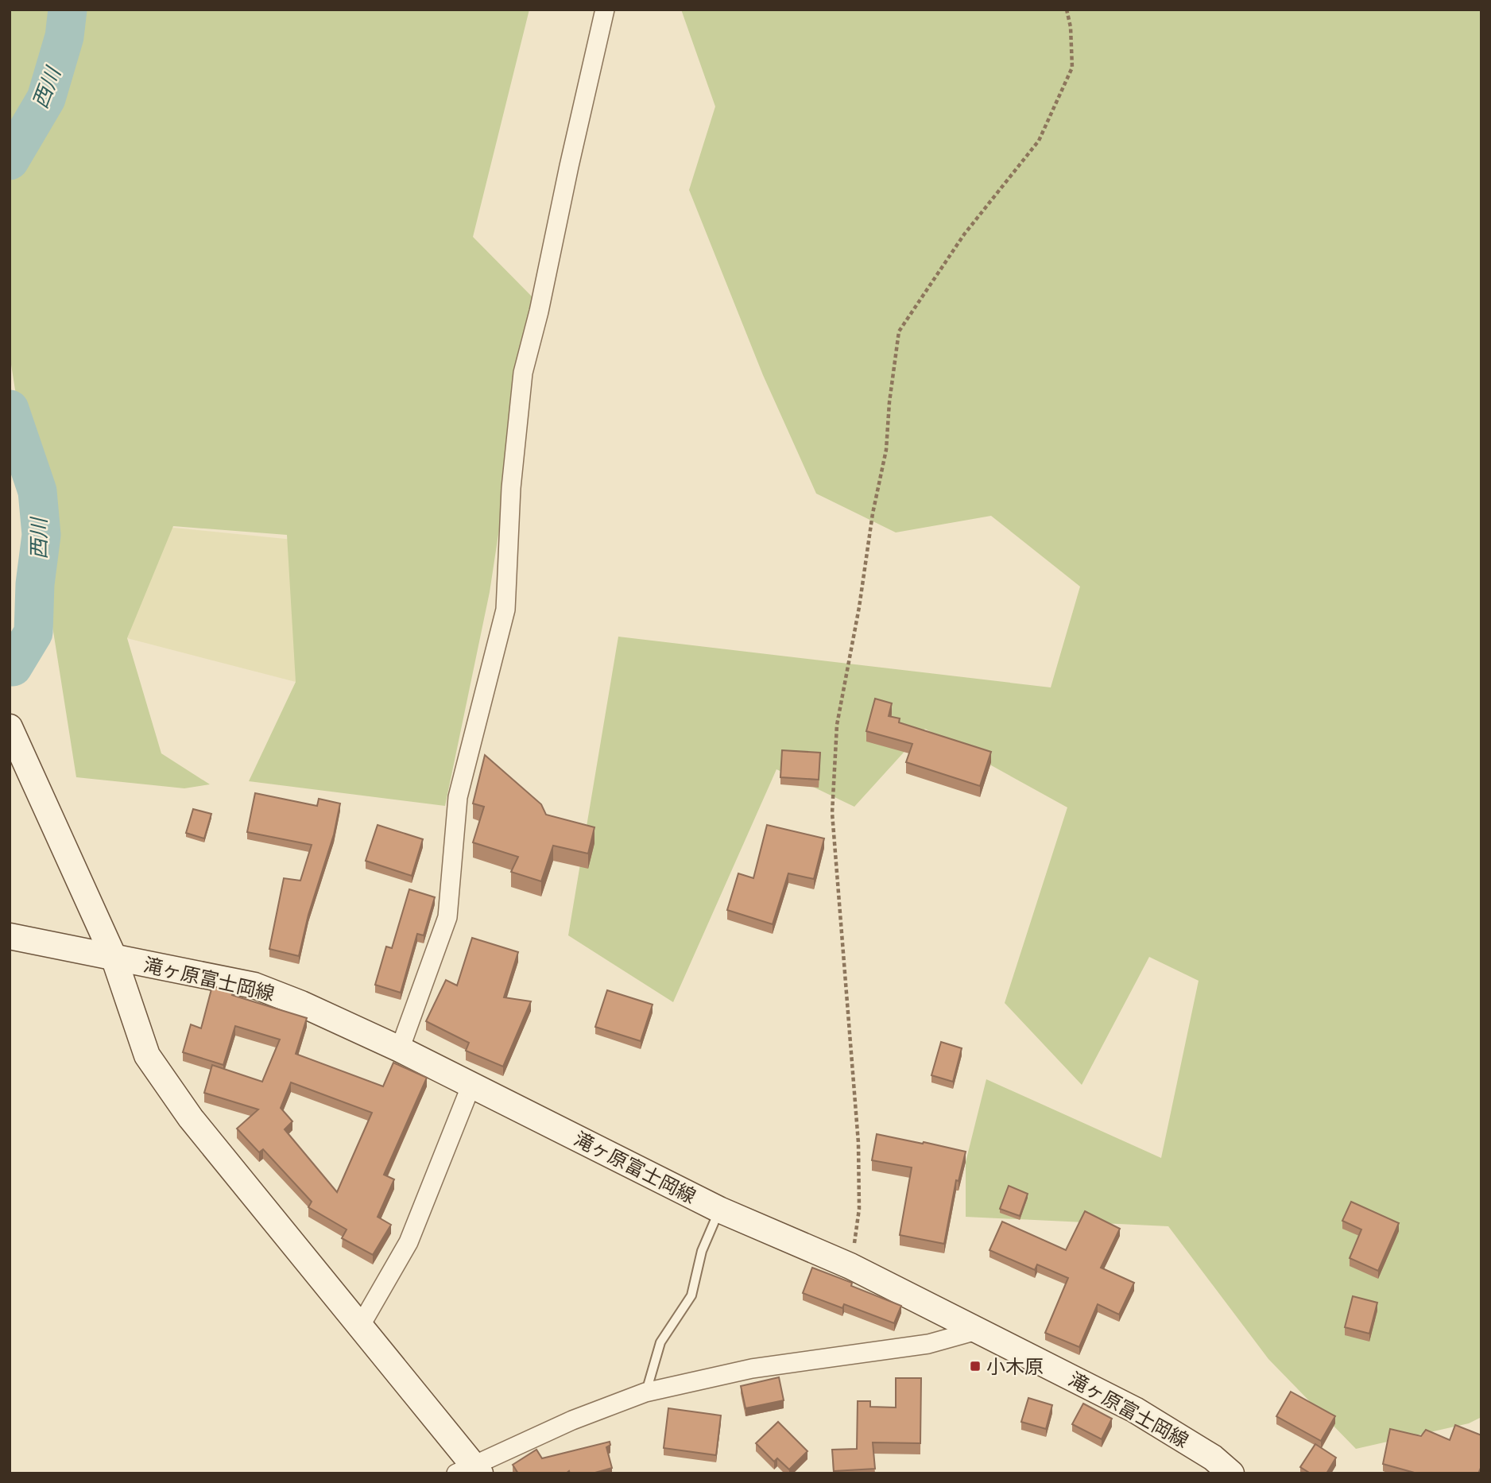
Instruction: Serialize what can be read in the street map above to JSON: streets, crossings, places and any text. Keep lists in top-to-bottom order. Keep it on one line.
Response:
{"streets":{"main road":["滝ヶ原富士岡線"]},"water":["西川"],"places":{"transit":["小木原"]}}
